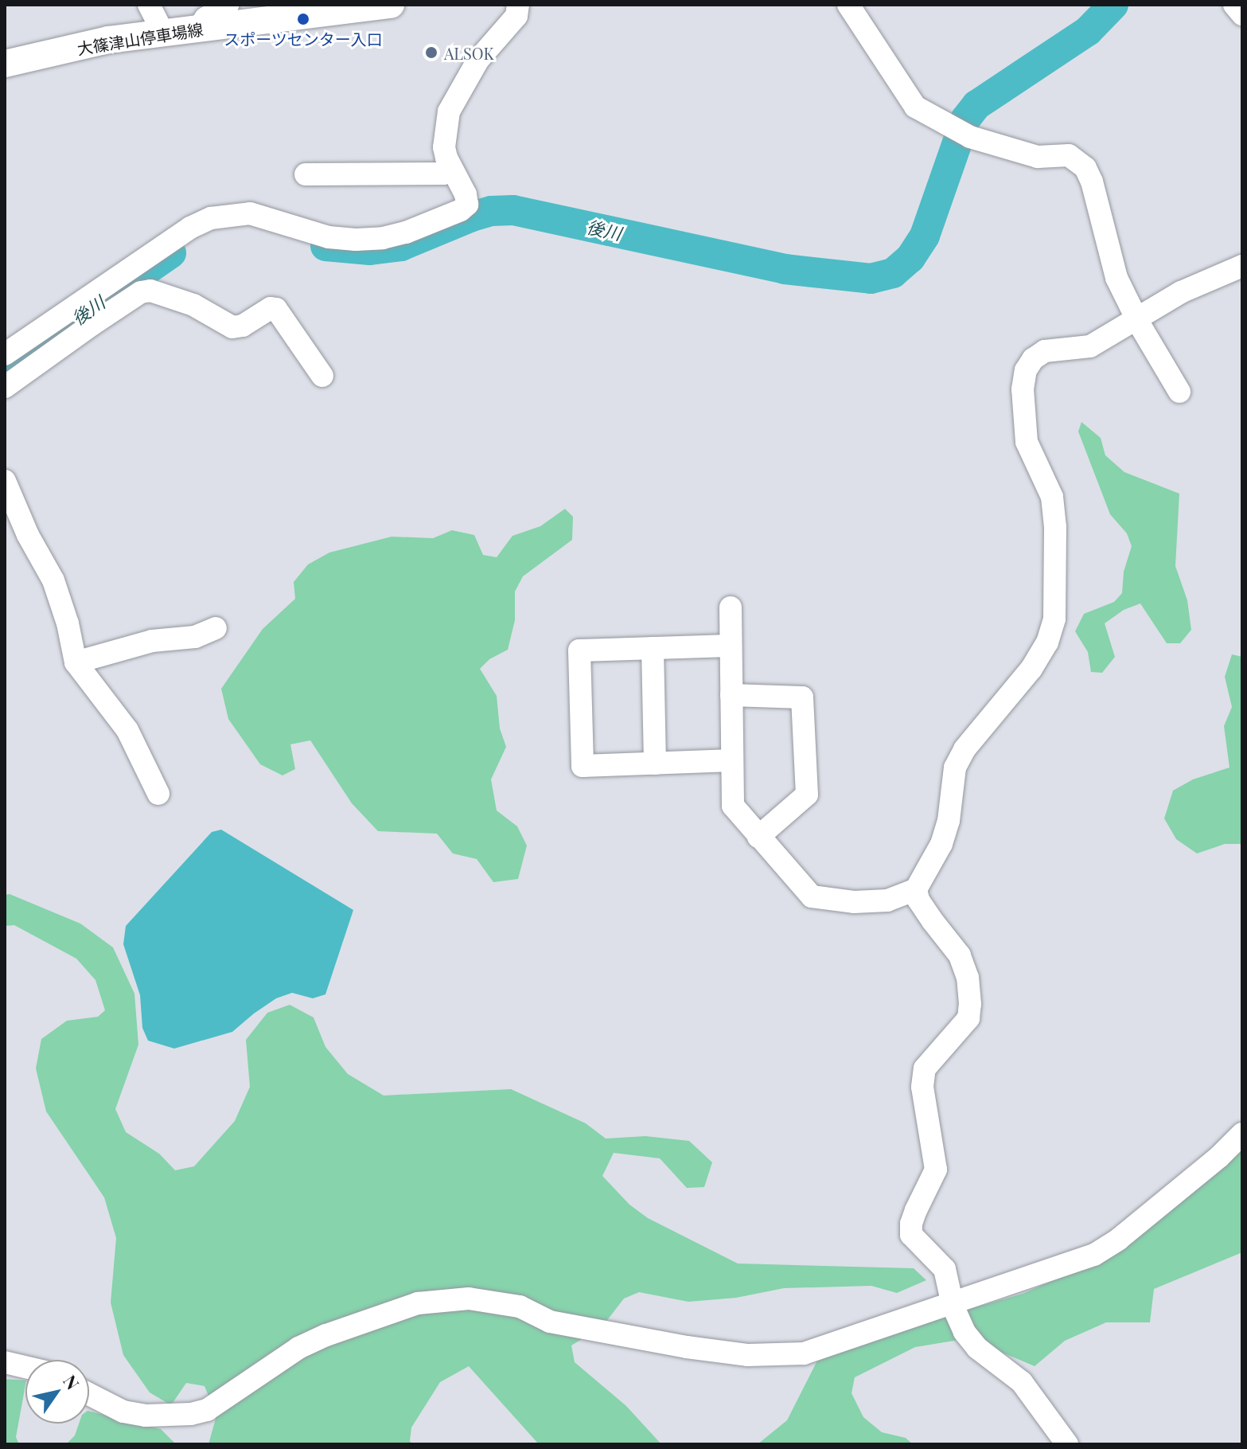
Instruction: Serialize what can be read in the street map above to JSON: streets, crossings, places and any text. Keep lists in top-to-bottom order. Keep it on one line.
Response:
{"streets":{"main road":["大篠津山停車場線"]},"water":["後川"],"places":["スポーツセンター入口","ALSOK"],"north":"top right"}
